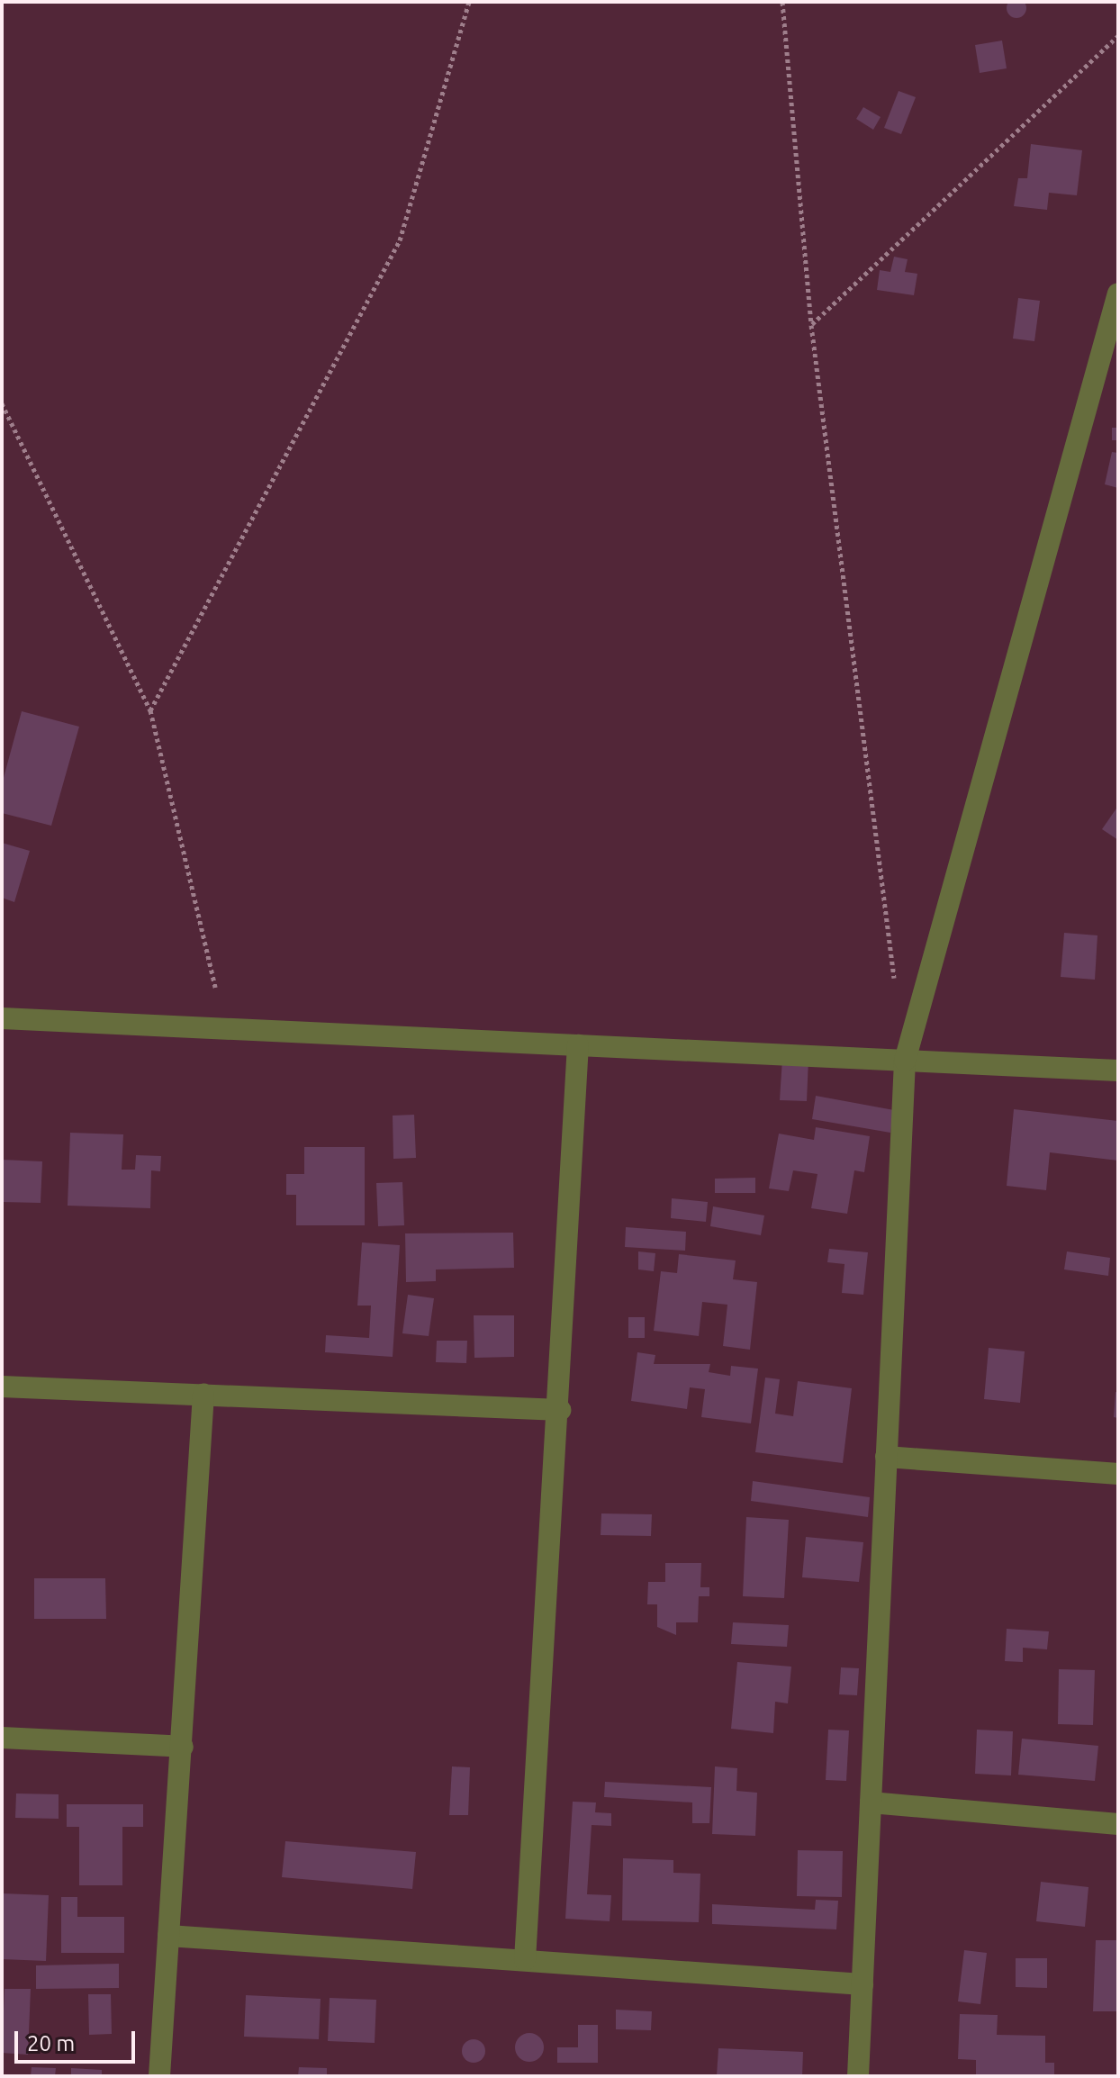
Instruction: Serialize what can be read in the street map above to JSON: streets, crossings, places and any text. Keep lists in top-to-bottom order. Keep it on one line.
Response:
{"scale_bar":"20 m"}
